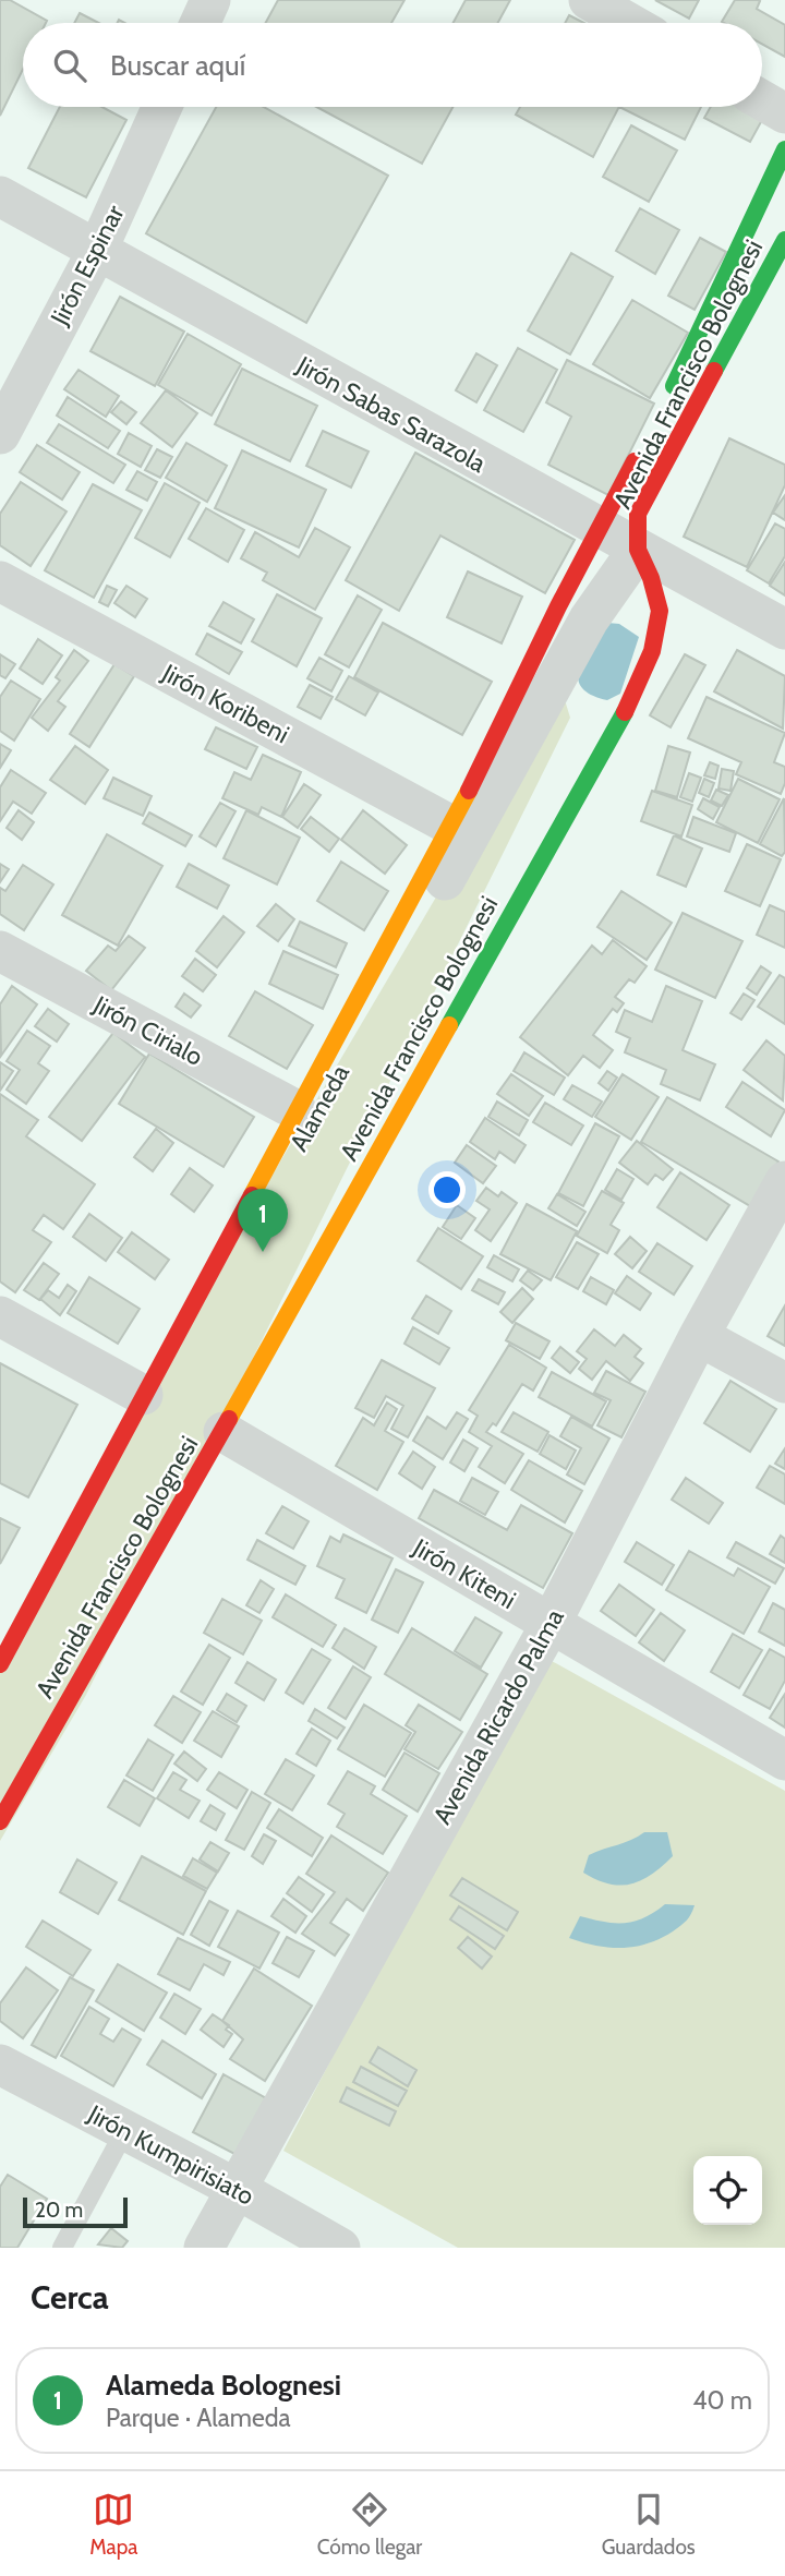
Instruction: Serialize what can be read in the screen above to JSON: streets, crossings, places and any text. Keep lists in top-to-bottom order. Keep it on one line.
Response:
{"streets":{"main road":["Avenida Francisco Bolognesi"],"street":["Jirón Espinar","Jirón Sabas Sarazola","Jirón Koribeni","Jirón Cirialo","Alameda","Jirón Kiteni","Avenida Ricardo Palma","Jirón Kumpirisiato"]},"crossings":[["Jirón Espinar","Jirón Sabas Sarazola"],["Avenida Francisco Bolognesi","Jirón Sabas Sarazola"],["Avenida Francisco Bolognesi","Jirón Koribeni"],["Avenida Francisco Bolognesi","Jirón Cirialo"],["Avenida Francisco Bolognesi","Alameda"],["Avenida Francisco Bolognesi","Jirón Kiteni"],["Jirón Sabas Sarazola","Alameda"],["Jirón Kiteni","Avenida Ricardo Palma"],["Avenida Ricardo Palma","Jirón Kumpirisiato"]],"scale_bar":"20 m","page":{"search":"Buscar aquí","pins":"1","scale":"20 m","heading":"Cerca","list":[{"mark":"1","name":"Alameda Bolognesi","note":"Parque · Alameda","value":"40 m"}],"nav":["Mapa","Cómo llegar","Guardados"]}}
